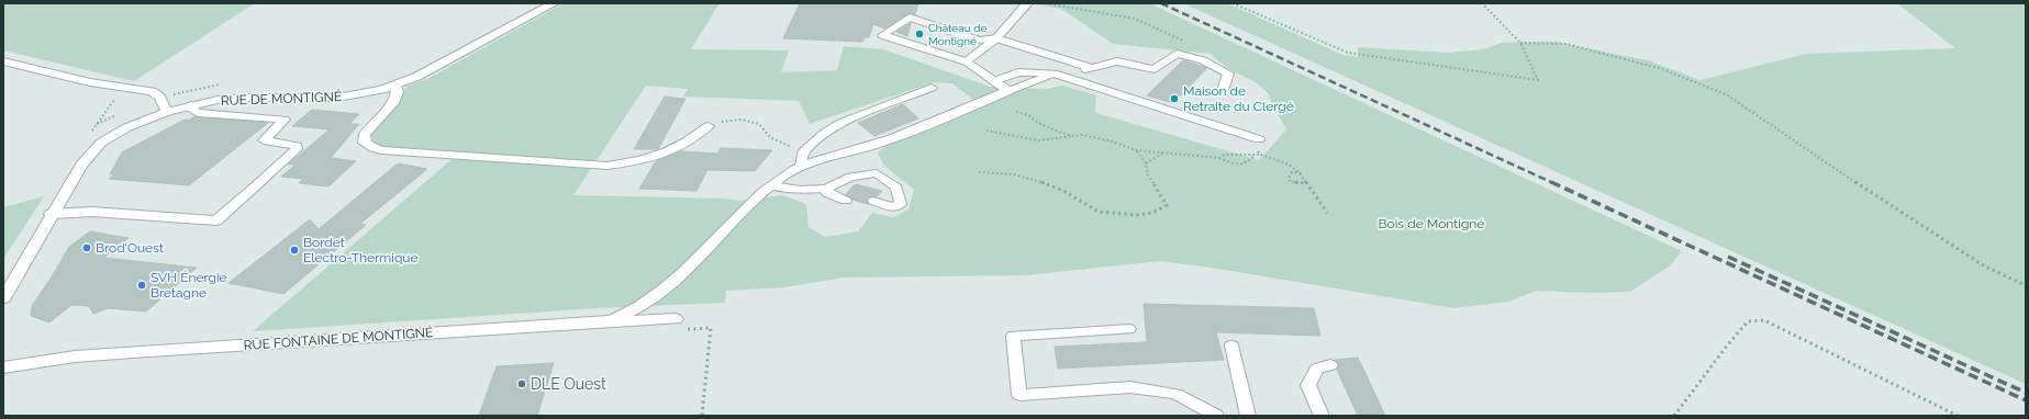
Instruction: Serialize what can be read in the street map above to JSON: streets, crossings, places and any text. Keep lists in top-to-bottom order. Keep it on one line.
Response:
{"streets":{"street":["RUE DE MONTIGNÉ","RUE FONTAINE DE MONTIGNÉ"]},"parks":["Bois de Montigné"],"places":["Château de Montigné","Maison de Retraite du Clergé","Brod'Ouest","Bordet Electro-Thermique","SVH Énergie Bretagne","DLE Ouest"]}
